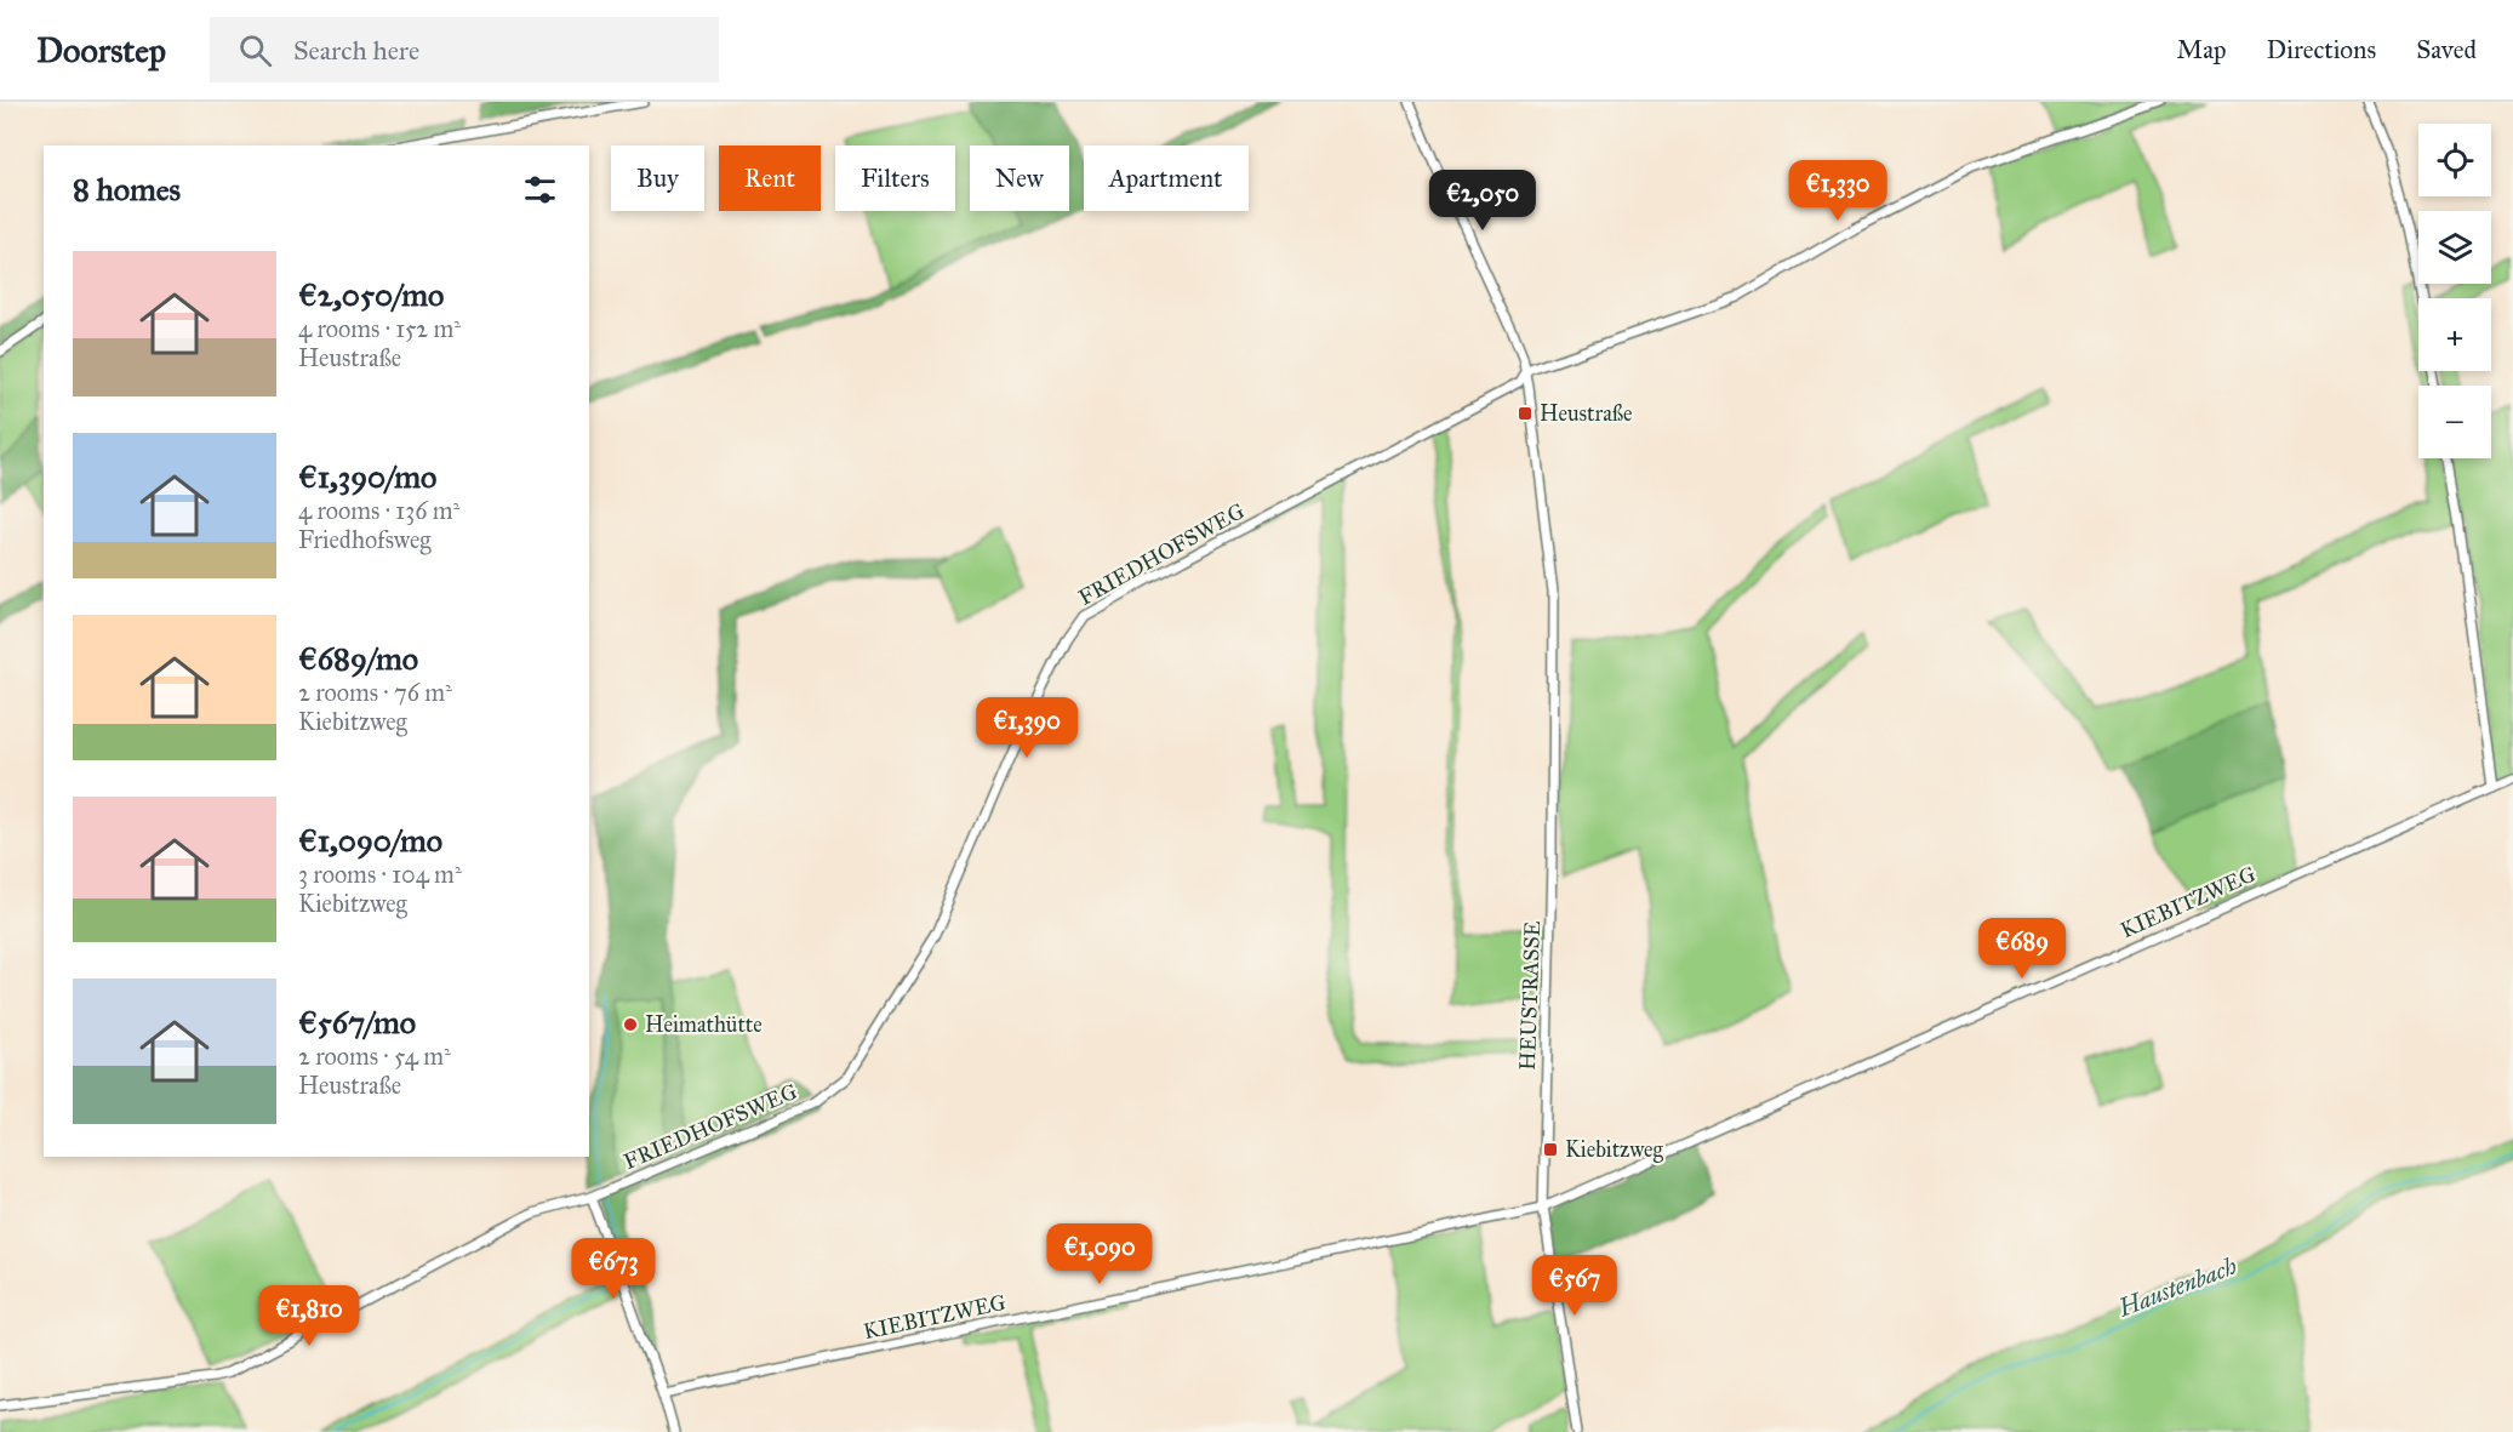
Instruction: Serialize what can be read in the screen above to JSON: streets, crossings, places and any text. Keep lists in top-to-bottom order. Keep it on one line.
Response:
{"streets":{"street":["FRIEDHOFSWEG","KIEBITZWEG","HEUSTRASSE"]},"crossings":[["FRIEDHOFSWEG","HEUSTRASSE"],["KIEBITZWEG","HEUSTRASSE"]],"water":["Haustenbach"],"places":{"transit":["Heustraße","Kiebitzweg"],"other":["Heimathütte"]},"page":{"header":"Doorstep","search":"Search here","nav":["Map","Directions","Saved"],"map_buttons":["+","−"],"chip":["Buy","Rent","Filters","New","Apartment"],"heading":"8 homes","price":["€1,330","€2,050","€1,390","€689","€1,090","€673","€567","€1,810"],"list":[{"name":"€2,050/mo","note":"4 rooms · 152 m² · Heustraße"},{"name":"€1,390/mo","note":"4 rooms · 136 m² · Friedhofsweg"},{"name":"€689/mo","note":"2 rooms · 76 m² · Kiebitzweg"},{"name":"€1,090/mo","note":"3 rooms · 104 m² · Kiebitzweg"},{"name":"€567/mo","note":"2 rooms · 54 m² · Heustraße"}]}}
